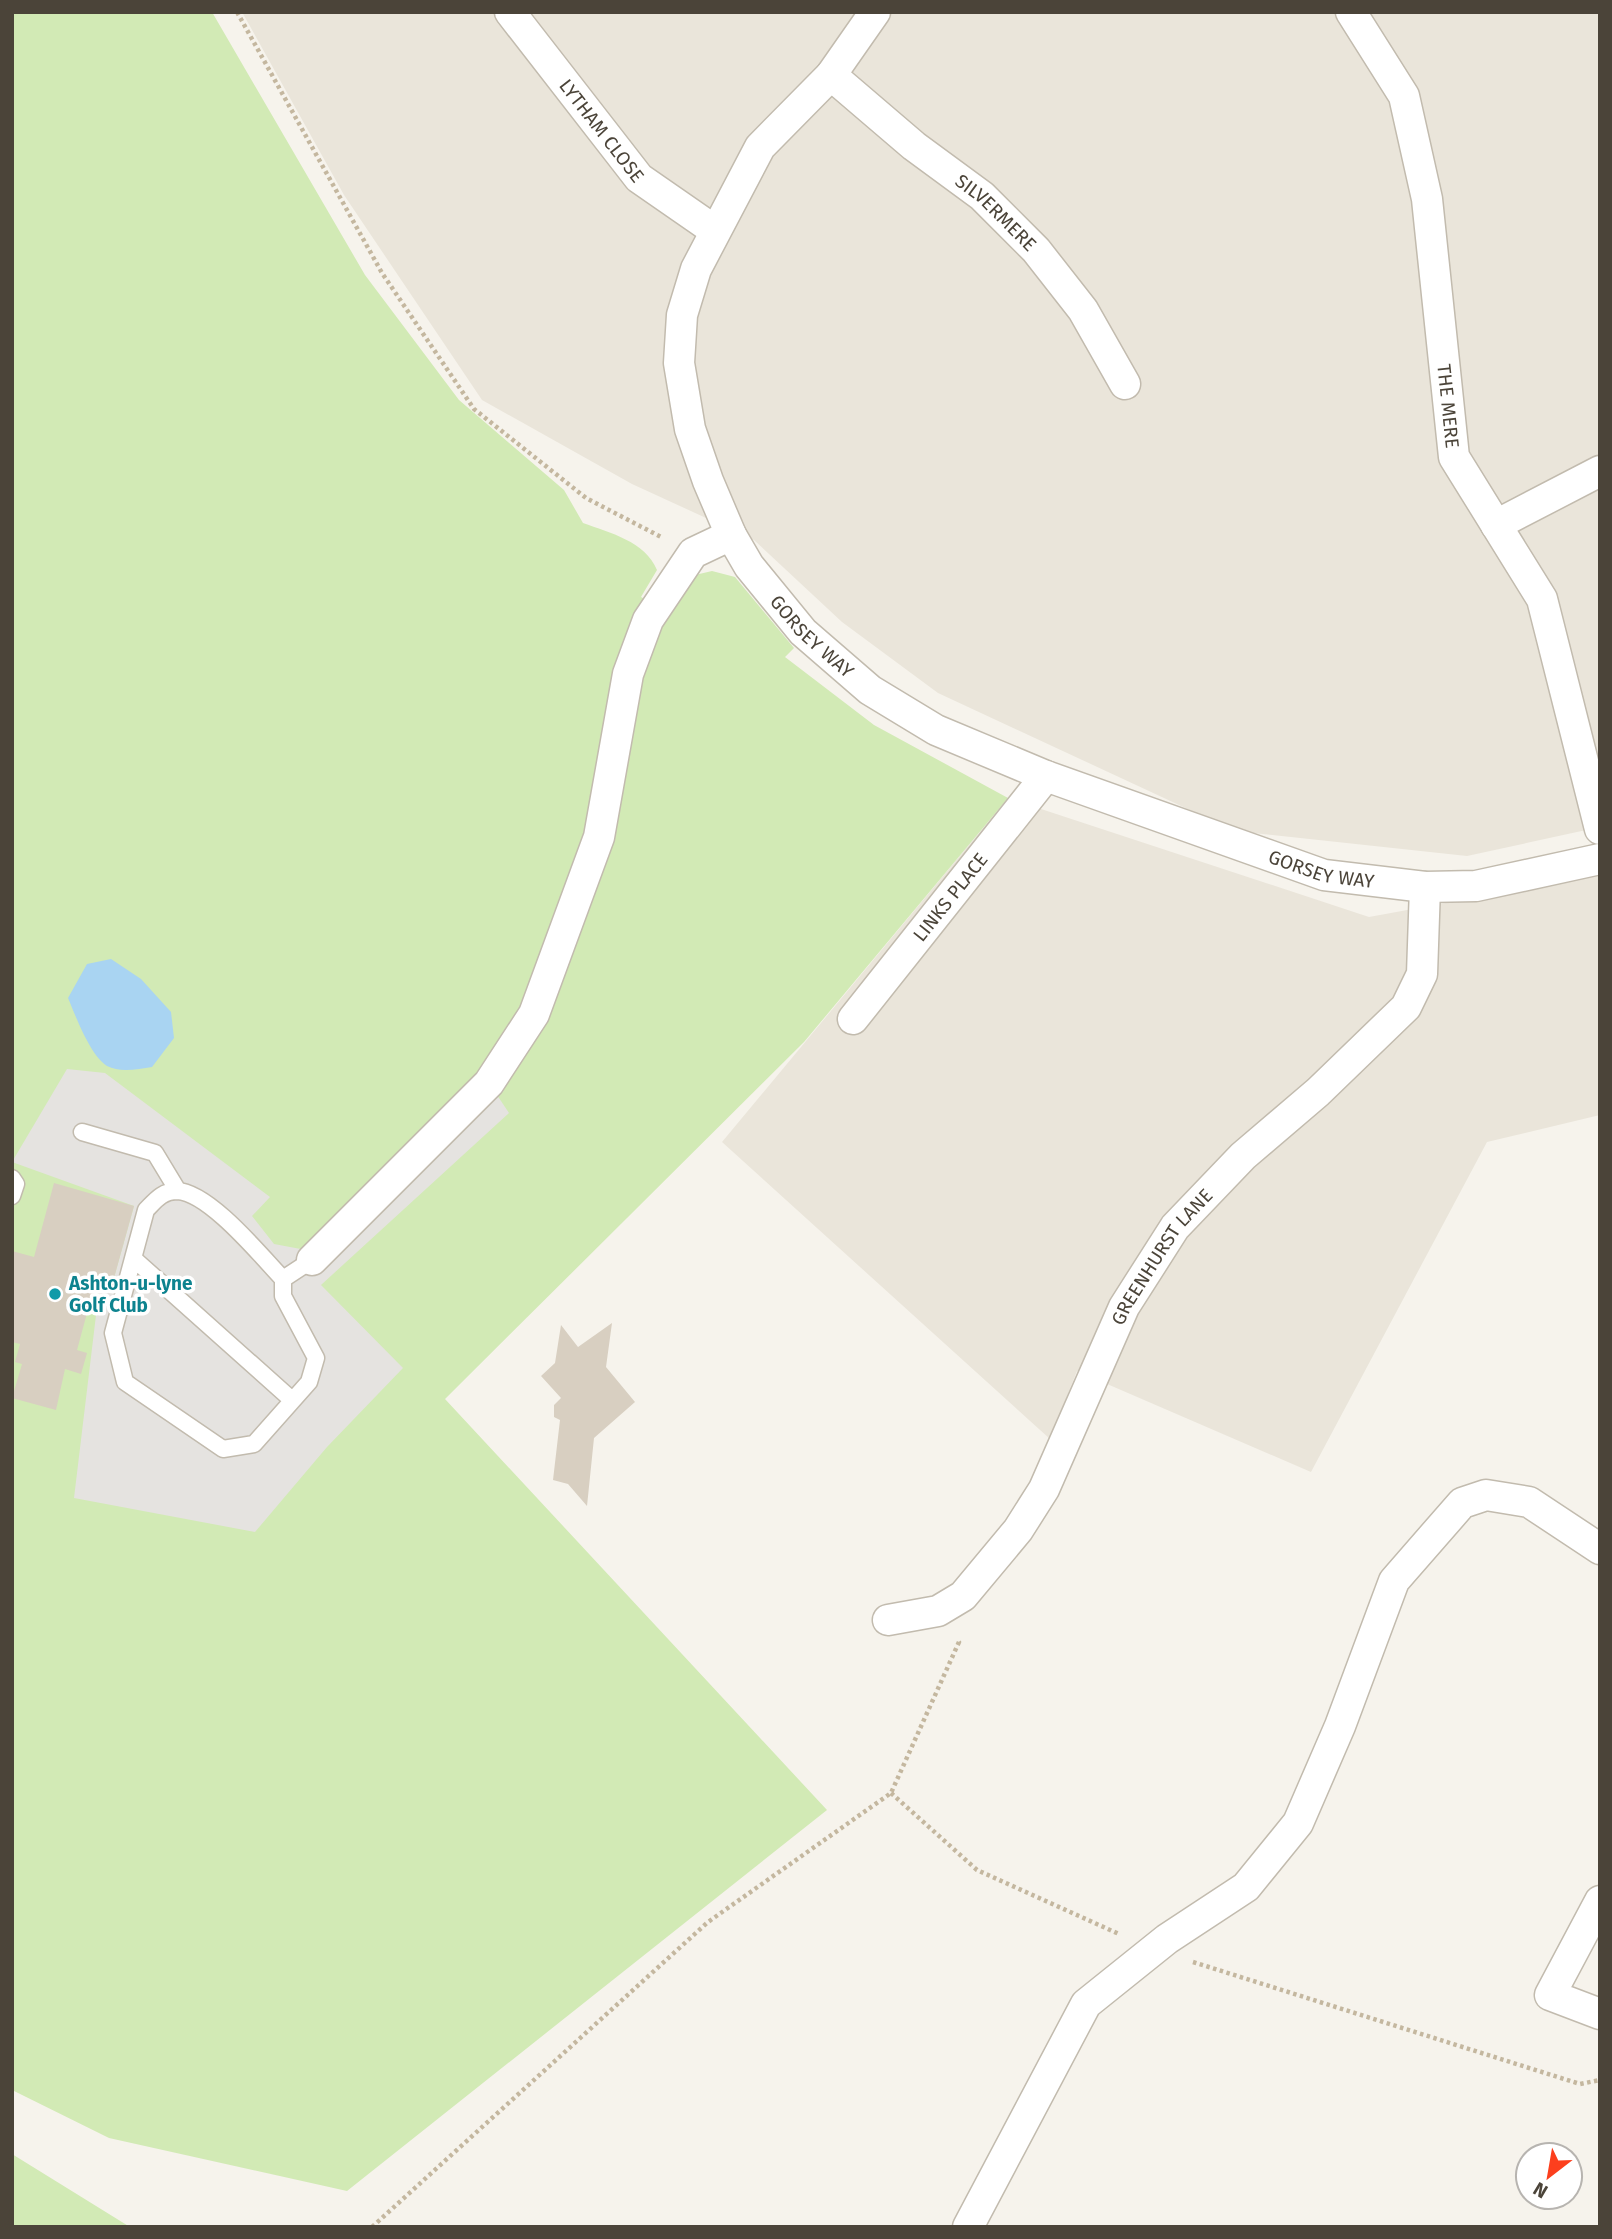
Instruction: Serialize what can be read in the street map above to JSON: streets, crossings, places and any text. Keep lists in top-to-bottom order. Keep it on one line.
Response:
{"streets":{"street":["LYTHAM CLOSE","SILVERMERE","THE MERE","GORSEY WAY","LINKS PLACE","GREENHURST LANE"]},"crossings":[["LYTHAM CLOSE","GORSEY WAY"],["SILVERMERE","GORSEY WAY"],["GORSEY WAY","LINKS PLACE"],["GORSEY WAY","GREENHURST LANE"]],"places":["Ashton-u-lyne Golf Club"],"north":"bottom left"}
